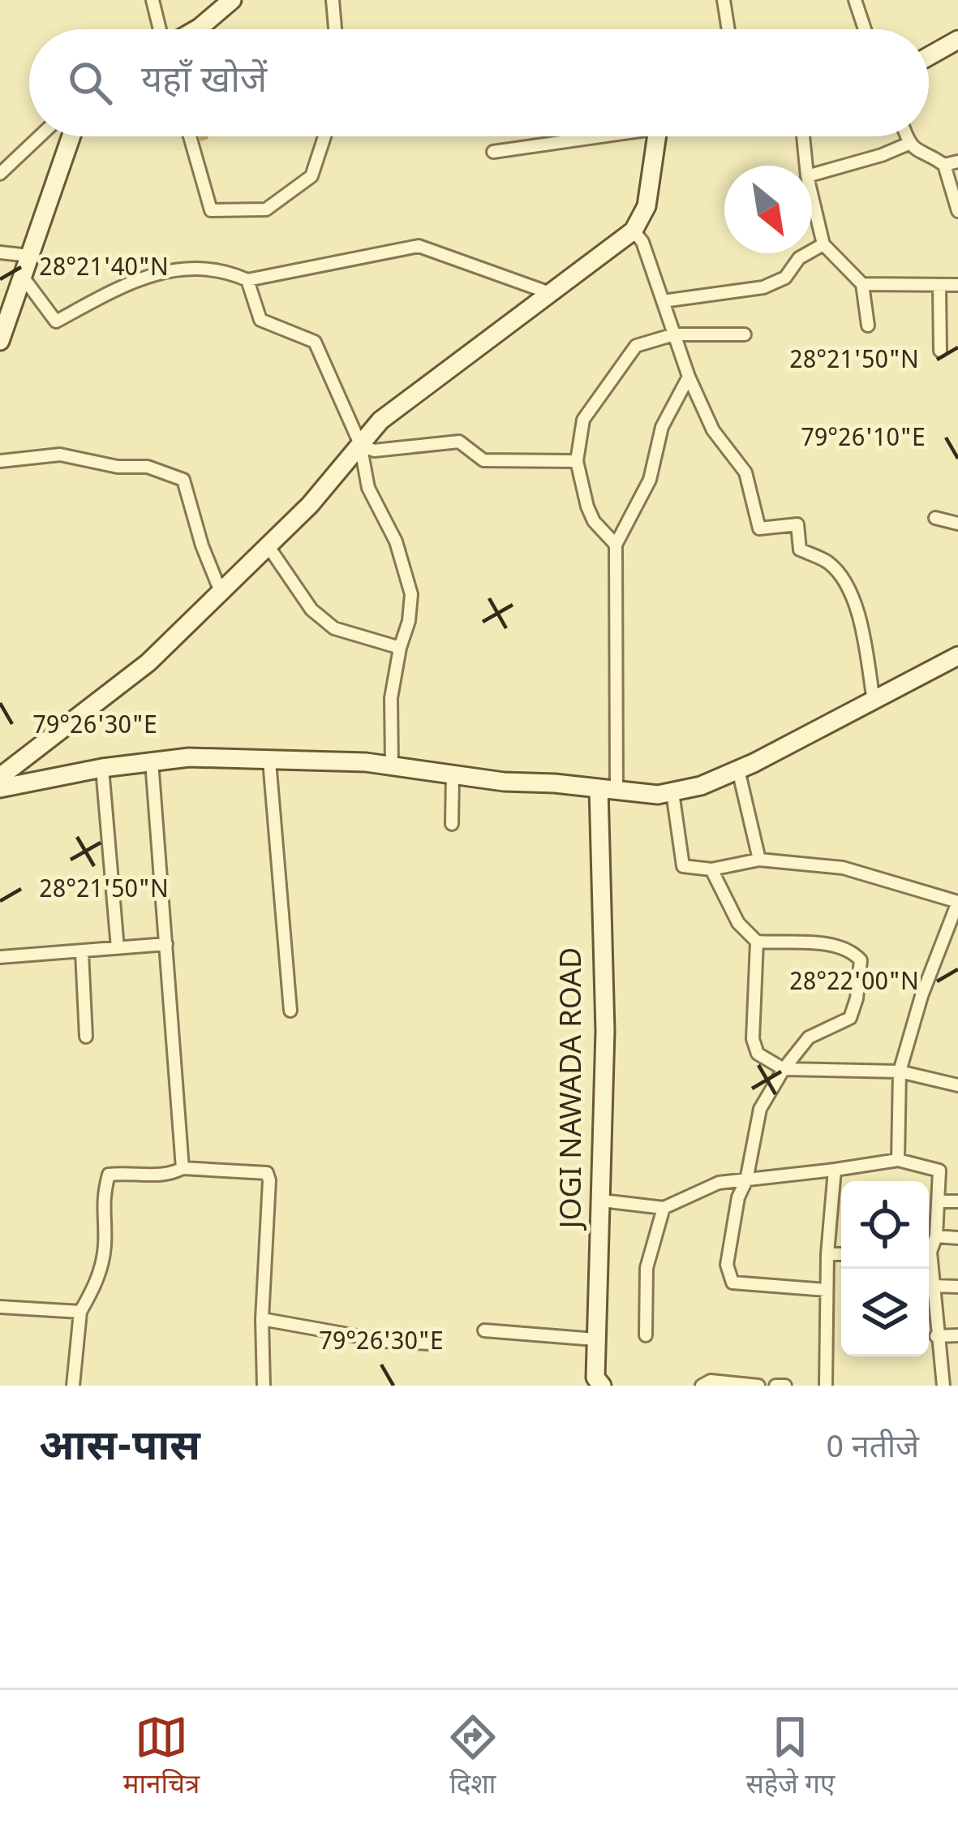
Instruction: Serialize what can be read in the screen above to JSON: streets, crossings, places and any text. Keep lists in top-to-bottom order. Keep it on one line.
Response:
{"streets":{"street":["JOGI NAWADA ROAD"]},"north":"bottom right","page":{"search":"यहाँ खोजें","heading":["आस-पास","0 नतीजे"],"nav":["मानचित्र","दिशा","सहेजे गए"]},"coordinates":["28°21'40\"N","28°21'50\"N","79°26'10\"E","79°26'30\"E","28°22'00\"N"]}
